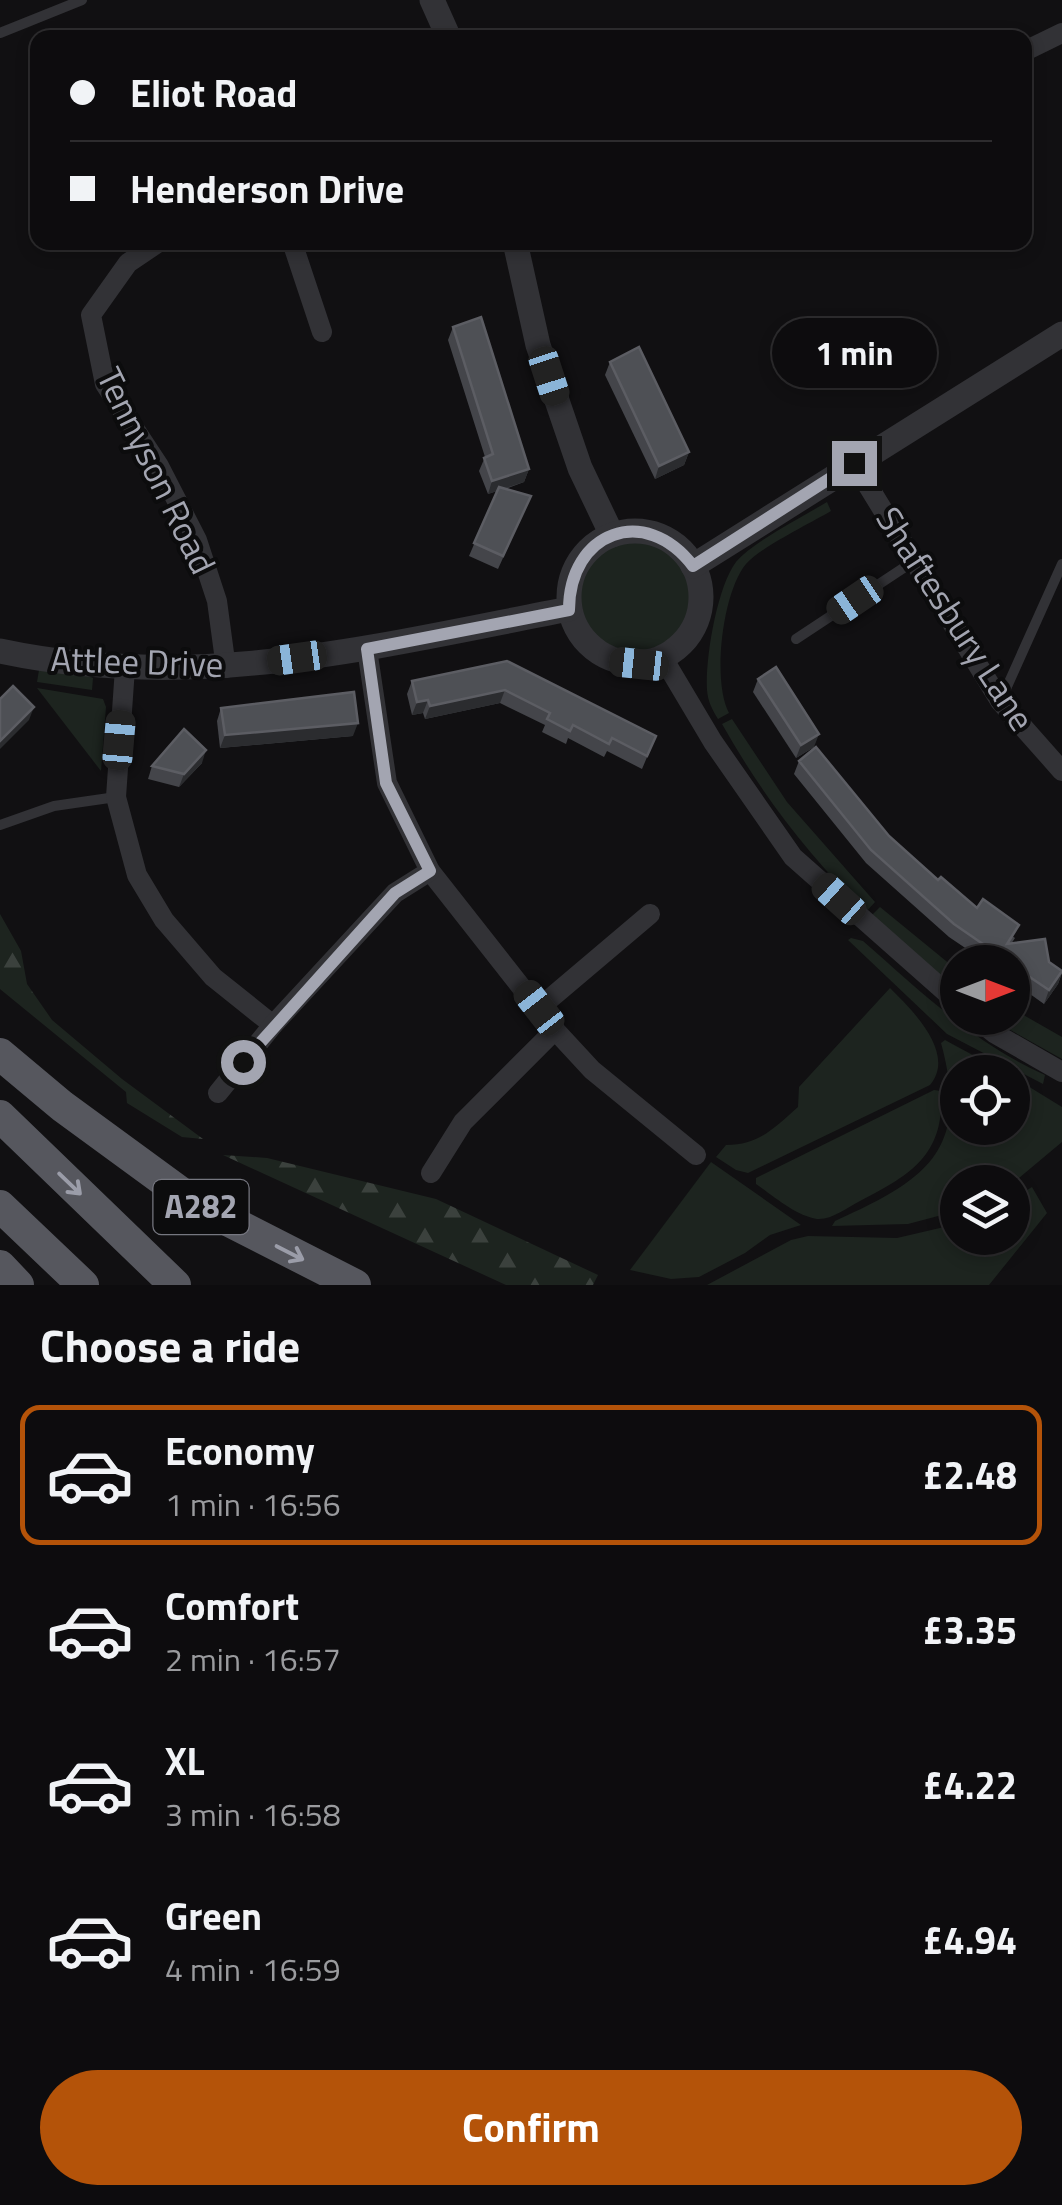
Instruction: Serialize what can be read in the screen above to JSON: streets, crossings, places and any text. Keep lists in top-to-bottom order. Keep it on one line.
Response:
{"streets":{"highway":["A282"],"street":["Tennyson Road","Shaftesbury Lane","Attlee Drive"]},"crossings":[["Tennyson Road","Attlee Drive"]],"north":"right","page":{"banner":["Eliot Road","Henderson Drive"],"bubble":"1 min","heading":"Choose a ride","list":[{"name":"Economy","note":"1 min · 16:56","value":"£2.48"},{"name":"Comfort","note":"2 min · 16:57","value":"£3.35"},{"name":"XL","note":"3 min · 16:58","value":"£4.22"},{"name":"Green","note":"4 min · 16:59","value":"£4.94"}],"buttons":"Confirm"}}
